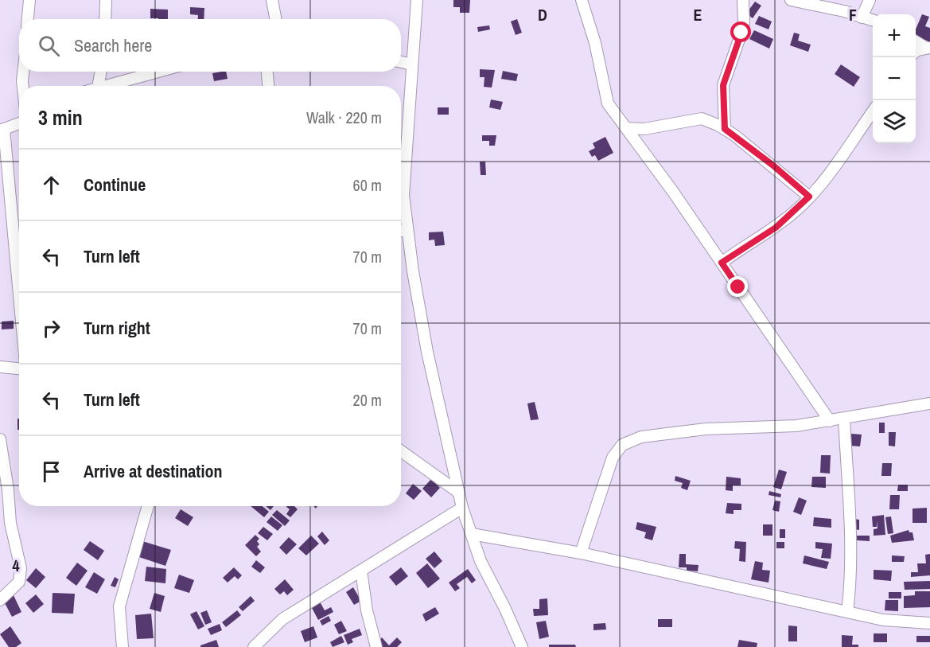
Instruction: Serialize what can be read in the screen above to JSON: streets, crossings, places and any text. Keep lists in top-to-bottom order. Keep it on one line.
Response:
{"page":{"map_buttons":["+","−"],"search":"Search here","heading":["3 min","Walk · 220 m"],"list":[["Continue","60 m"],["Turn left","70 m"],["Turn right","70 m"],["Turn left","20 m"],"Arrive at destination"]},"grid":{"columns":["D","E","F"],"rows":["4"]}}
